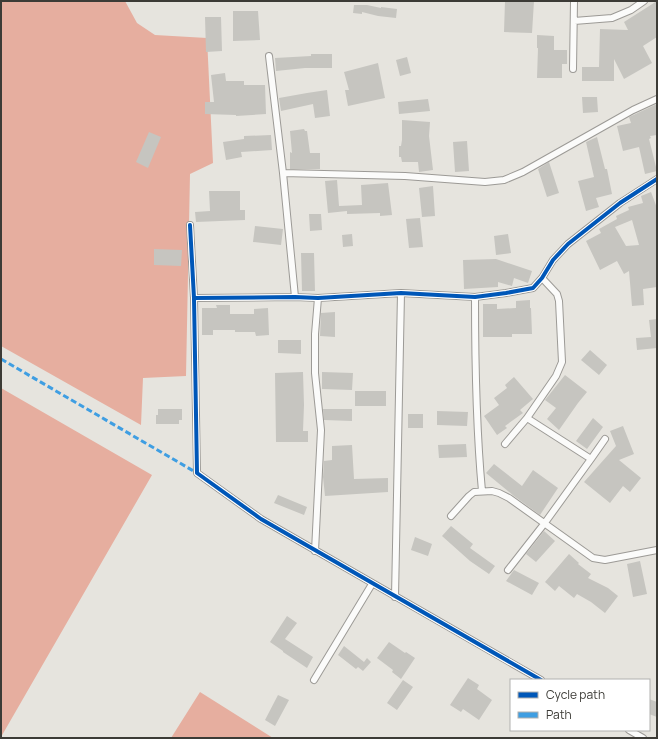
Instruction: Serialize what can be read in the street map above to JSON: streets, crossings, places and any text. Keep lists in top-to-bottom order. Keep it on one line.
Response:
{"legend":["Cycle path","Path"]}
